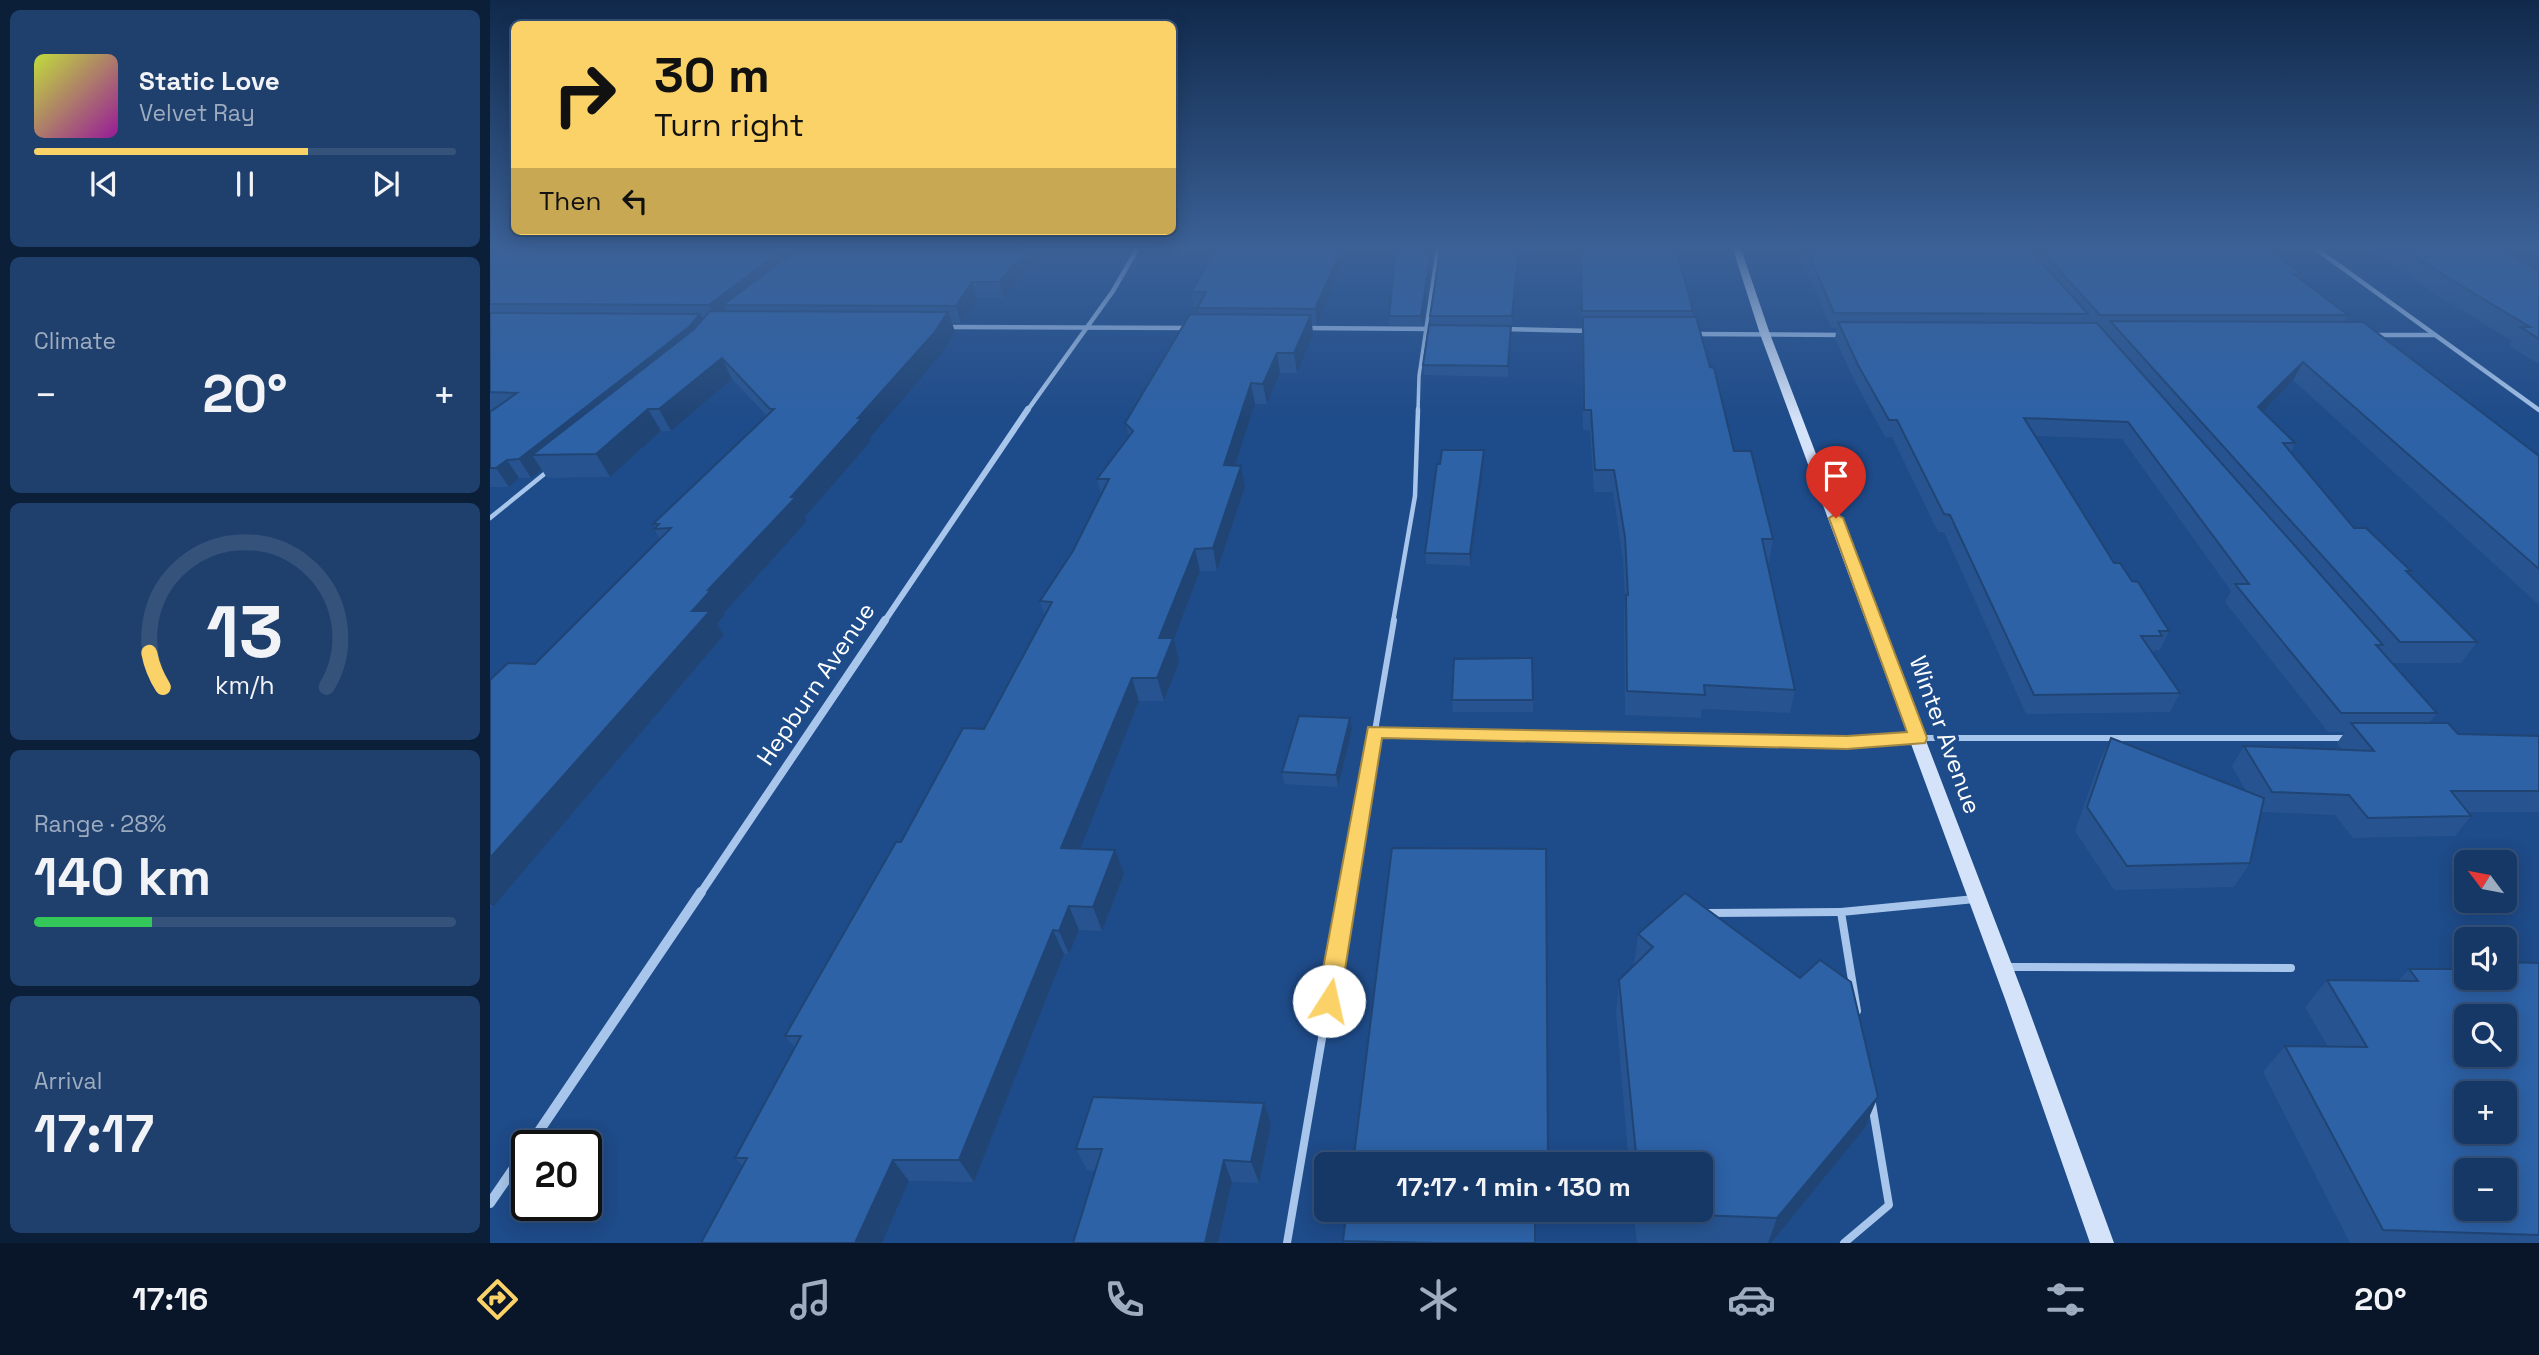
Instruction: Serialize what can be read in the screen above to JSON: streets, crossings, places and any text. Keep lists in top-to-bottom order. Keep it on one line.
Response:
{"streets":{"main road":["Winter Avenue"],"street":["Hepburn Avenue"]},"north":"top left","page":{"turn":["30 m","Turn right"],"song":["Static Love","Velvet Ray"],"then":"Then","tile":["Climate",["Range · 28%","140 km"],["Arrival","17:17"]],"heat":["−","20°","+"],"map_buttons":["+","−"],"limit":"20","trip":"17:17 · 1 min · 130 m","tabs":["17:16","20°"],"gauge":["13","km/h"]}}
